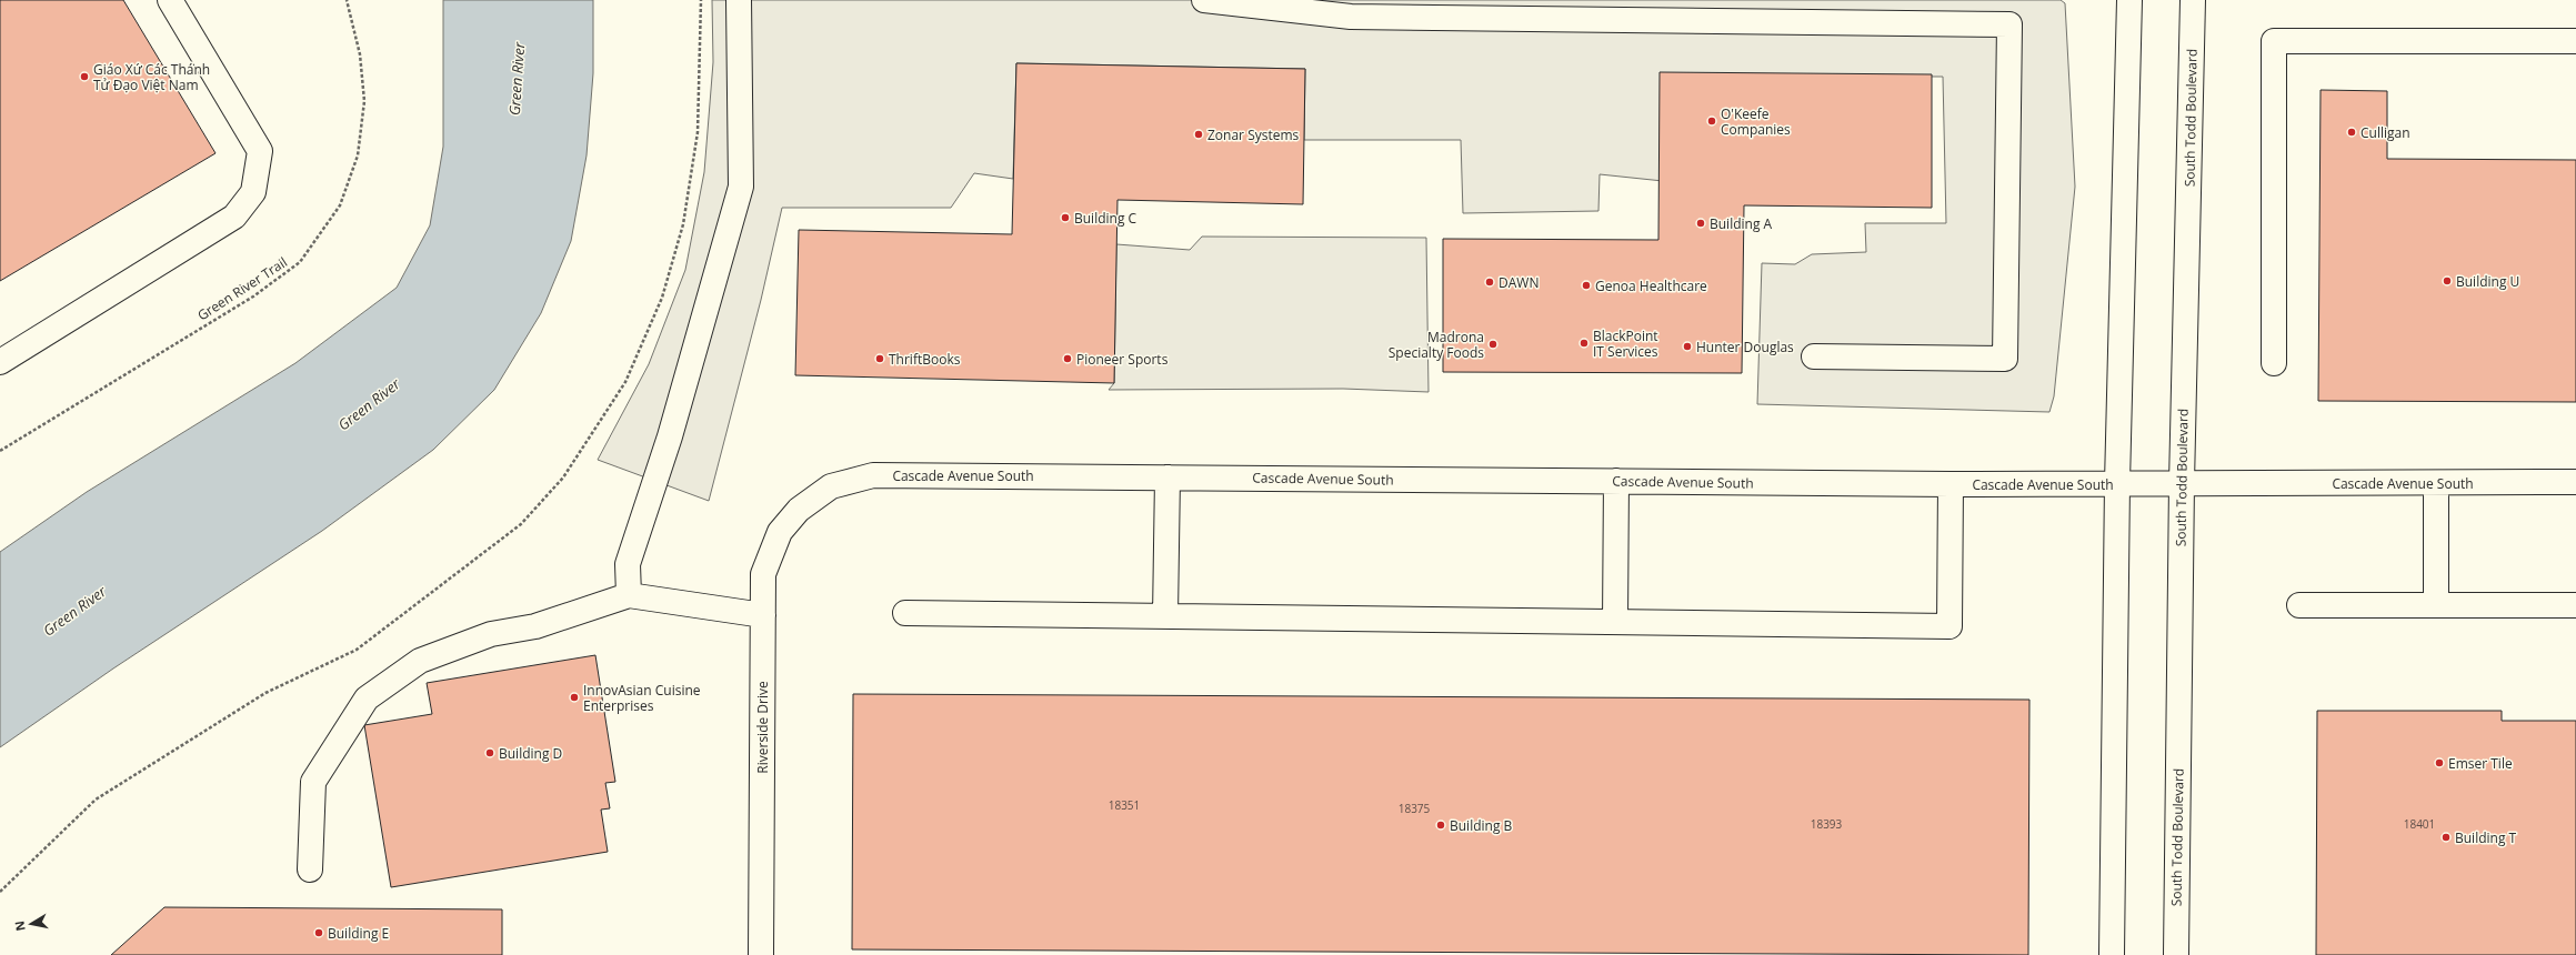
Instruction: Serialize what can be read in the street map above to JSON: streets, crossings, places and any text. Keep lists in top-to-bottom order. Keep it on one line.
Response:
{"streets":{"street":["South Todd Boulevard","Cascade Avenue South","Riverside Drive"],"path":["Green River Trail"]},"crossings":[["South Todd Boulevard","Cascade Avenue South"],["Cascade Avenue South","Riverside Drive"]],"water":["Green River"],"places":["Giáo Xứ Các Thánh Tử Đạo Việt Nam","O'Keefe Companies","Culligan","Zonar Systems","Building C","Building A","Building U","DAWN","Genoa Healthcare","BlackPoint IT Services","Madrona Specialty Foods","Hunter Douglas","ThriftBooks","Pioneer Sports","InnovAsian Cuisine Enterprises","Building D","Emser Tile","Building B","Building T","Building E"],"house_numbers":["18351","18375","18393","18401"],"north":"left"}
